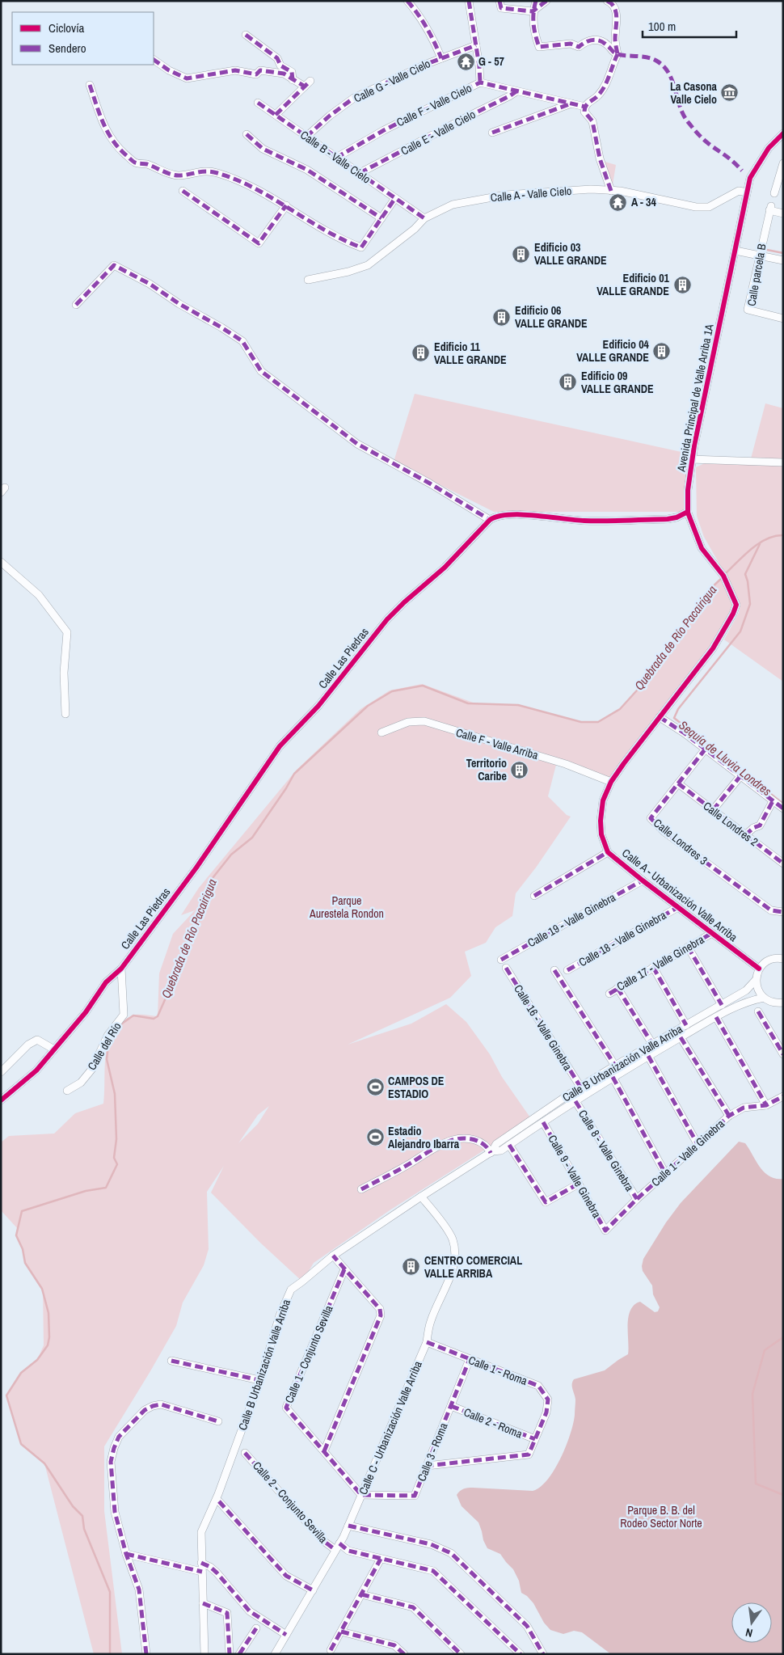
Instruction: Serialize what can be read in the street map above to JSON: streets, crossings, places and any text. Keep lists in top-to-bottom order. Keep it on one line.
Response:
{"streets":{"street":["Calle G - Valle Cielo","Calle F - Valle Cielo","Calle E - Valle Cielo","Calle B - Valle Cielo","Calle A - Valle Cielo","Calle parcela B","Avenida Principal de Valle Arriba 1A","Calle Las Piedras","Calle F - Valle Arriba","Calle Londres 2","Calle Londres 3","Calle A - Urbanización Valle Arriba","Calle 19 - Valle Ginebra","Calle 18 - Valle Ginebra","Calle 17 - Valle Ginebra","Calle 16 - Valle Ginebra","Calle del Río","Calle B Urbanización Valle Arriba","Calle 8 - Valle Ginebra","Calle 1 - Valle Ginebra","Calle 9 - Valle Ginebra","Calle 1 - Conjunto Sevilla","Calle 1 - Roma","Calle 2 - Roma","Calle C - Urbanización Valle Arriba","Calle 3 - Roma","Calle 2 - Conjunto Sevilla"]},"crossings":[["Calle G - Valle Cielo","Calle B - Valle Cielo"],["Calle F - Valle Cielo","Calle E - Valle Cielo"],["Calle F - Valle Cielo","Calle B - Valle Cielo"],["Calle E - Valle Cielo","Calle B - Valle Cielo"],["Calle B - Valle Cielo","Calle A - Valle Cielo"],["Calle A - Valle Cielo","Avenida Principal de Valle Arriba 1A"],["Avenida Principal de Valle Arriba 1A","Calle F - Valle Arriba"],["Avenida Principal de Valle Arriba 1A","Calle A - Urbanización Valle Arriba"],["Calle Las Piedras","Calle del Río"],["Calle F - Valle Arriba","Calle A - Urbanización Valle Arriba"],["Calle Londres 2","Calle Londres 3"],["Calle A - Urbanización Valle Arriba","Calle 19 - Valle Ginebra"],["Calle A - Urbanización Valle Arriba","Calle 18 - Valle Ginebra"],["Calle A - Urbanización Valle Arriba","Calle 17 - Valle Ginebra"],["Calle 16 - Valle Ginebra","Calle B Urbanización Valle Arriba"],["Calle B Urbanización Valle Arriba","Calle 8 - Valle Ginebra"],["Calle B Urbanización Valle Arriba","Calle 9 - Valle Ginebra"],["Calle B Urbanización Valle Arriba","Calle C - Urbanización Valle Arriba"],["Calle 8 - Valle Ginebra","Calle 1 - Valle Ginebra"],["Calle 1 - Valle Ginebra","Calle 9 - Valle Ginebra"],["Calle 1 - Conjunto Sevilla","Calle C - Urbanización Valle Arriba"],["Calle 1 - Conjunto Sevilla","Calle 3 - Roma"],["Calle 1 - Roma","Calle 2 - Roma"],["Calle 1 - Roma","Calle C - Urbanización Valle Arriba"],["Calle 1 - Roma","Calle 3 - Roma"],["Calle 2 - Roma","Calle 3 - Roma"],["Calle C - Urbanización Valle Arriba","Calle 3 - Roma"],["Calle C - Urbanización Valle Arriba","Calle 2 - Conjunto Sevilla"]],"water":["Quebrada de Río Pacairigua","Sequía de Lluvia Londres"],"parks":["Parque Aurestela Rondon","Parque B. B. del Rodeo Sector Norte"],"places":{"temple":["G - 57","A - 34"],"museum":["La Casona Valle Cielo"],"building":["Edificio 03 VALLE GRANDE","Edificio 01 VALLE GRANDE","Edificio 06 VALLE GRANDE","Edificio 04 VALLE GRANDE","Edificio 11 VALLE GRANDE","Edificio 09 VALLE GRANDE","Territorio Caribe","CENTRO COMERCIAL VALLE ARRIBA"],"sports":["CAMPOS DE ESTADIO","Estadio Alejandro Ibarra"]},"legend":["Ciclovía","Sendero"],"scale_bar":"100 m","north":"bottom"}
